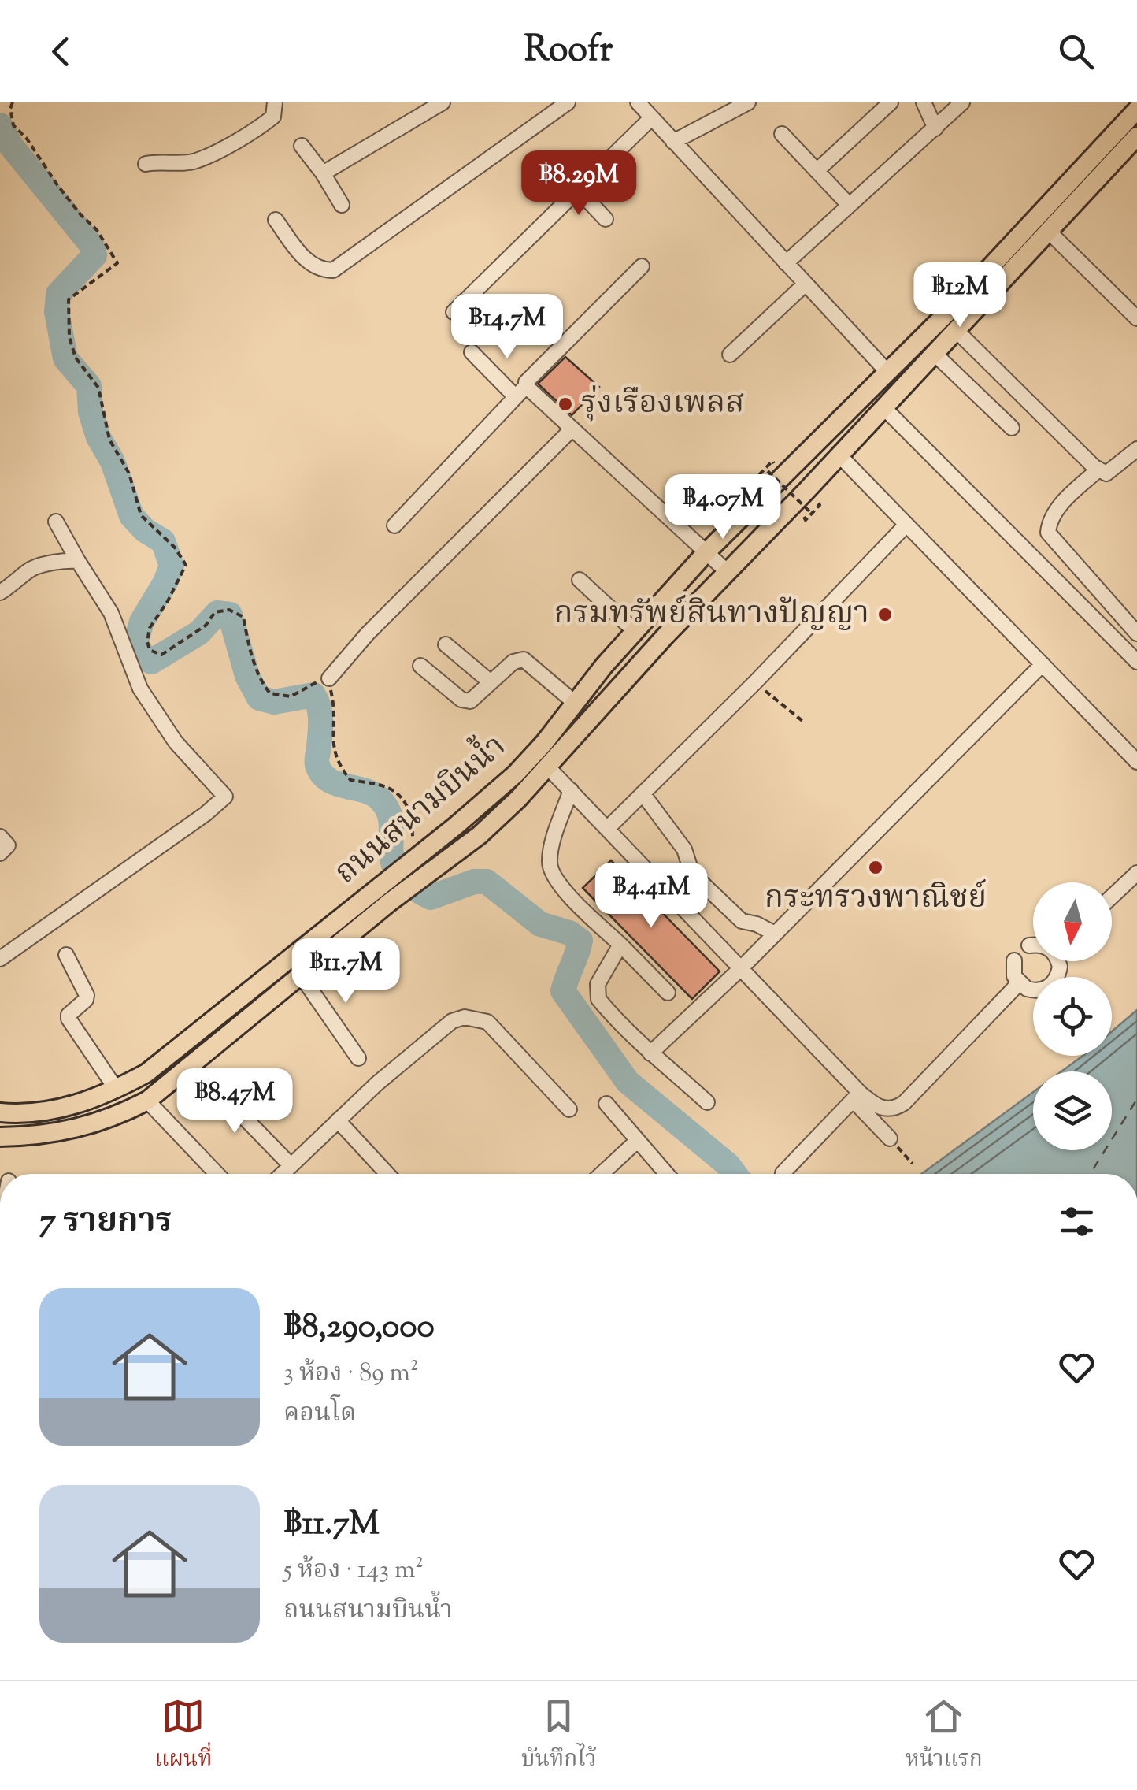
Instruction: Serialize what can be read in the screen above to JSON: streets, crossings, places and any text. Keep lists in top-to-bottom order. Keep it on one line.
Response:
{"streets":{"main road":["ถนนสนามบินน้ำ"]},"places":["รุ่งเรืองเพลส","กรมทรัพย์สินทางปัญญา","กระทรวงพาณิชย์"],"north":"bottom","page":{"header":"Roofr","price":["฿8.29M","฿12M","฿14.7M","฿4.07M","฿4.41M","฿11.7M","฿8.47M"],"heading":"7 รายการ","list":[{"name":"฿8,290,000","note":"3 ห้อง · 89 m² · คอนโด"},{"name":"฿11.7M","note":"5 ห้อง · 143 m² · ถนนสนามบินน้ำ"}],"tabs":["แผนที่","บันทึกไว้","หน้าแรก"]}}
